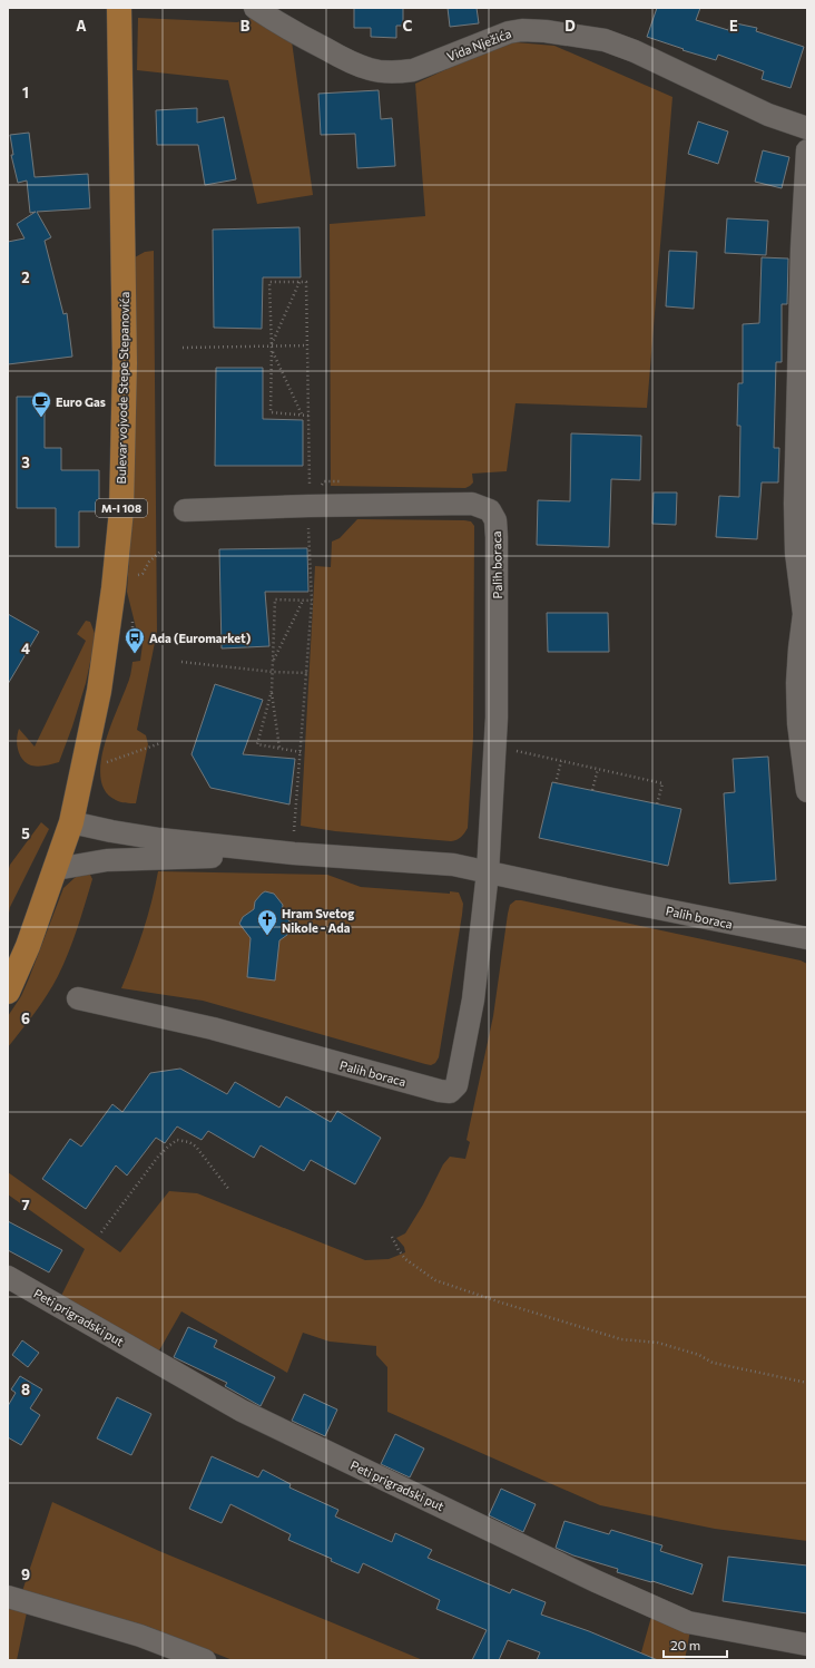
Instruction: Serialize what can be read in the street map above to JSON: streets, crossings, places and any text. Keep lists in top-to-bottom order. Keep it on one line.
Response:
{"streets":{"main road":["Bulevar vojvode Stepe Stepanovića","M-I 108"],"street":["Vida Nježića","Palih boraca","Peti prigradski put"]},"crossings":[["Bulevar vojvode Stepe Stepanovića","Palih boraca"]],"places":{"cafe":["Euro Gas"],"bus stop":["Ada (Euromarket)"],"church":["Hram Svetog Nikole - Ada"]},"scale_bar":"20 m","grid":{"columns":["A","B","C","D","E"],"rows":["1","2","3","4","5","6","7","8","9"]}}
